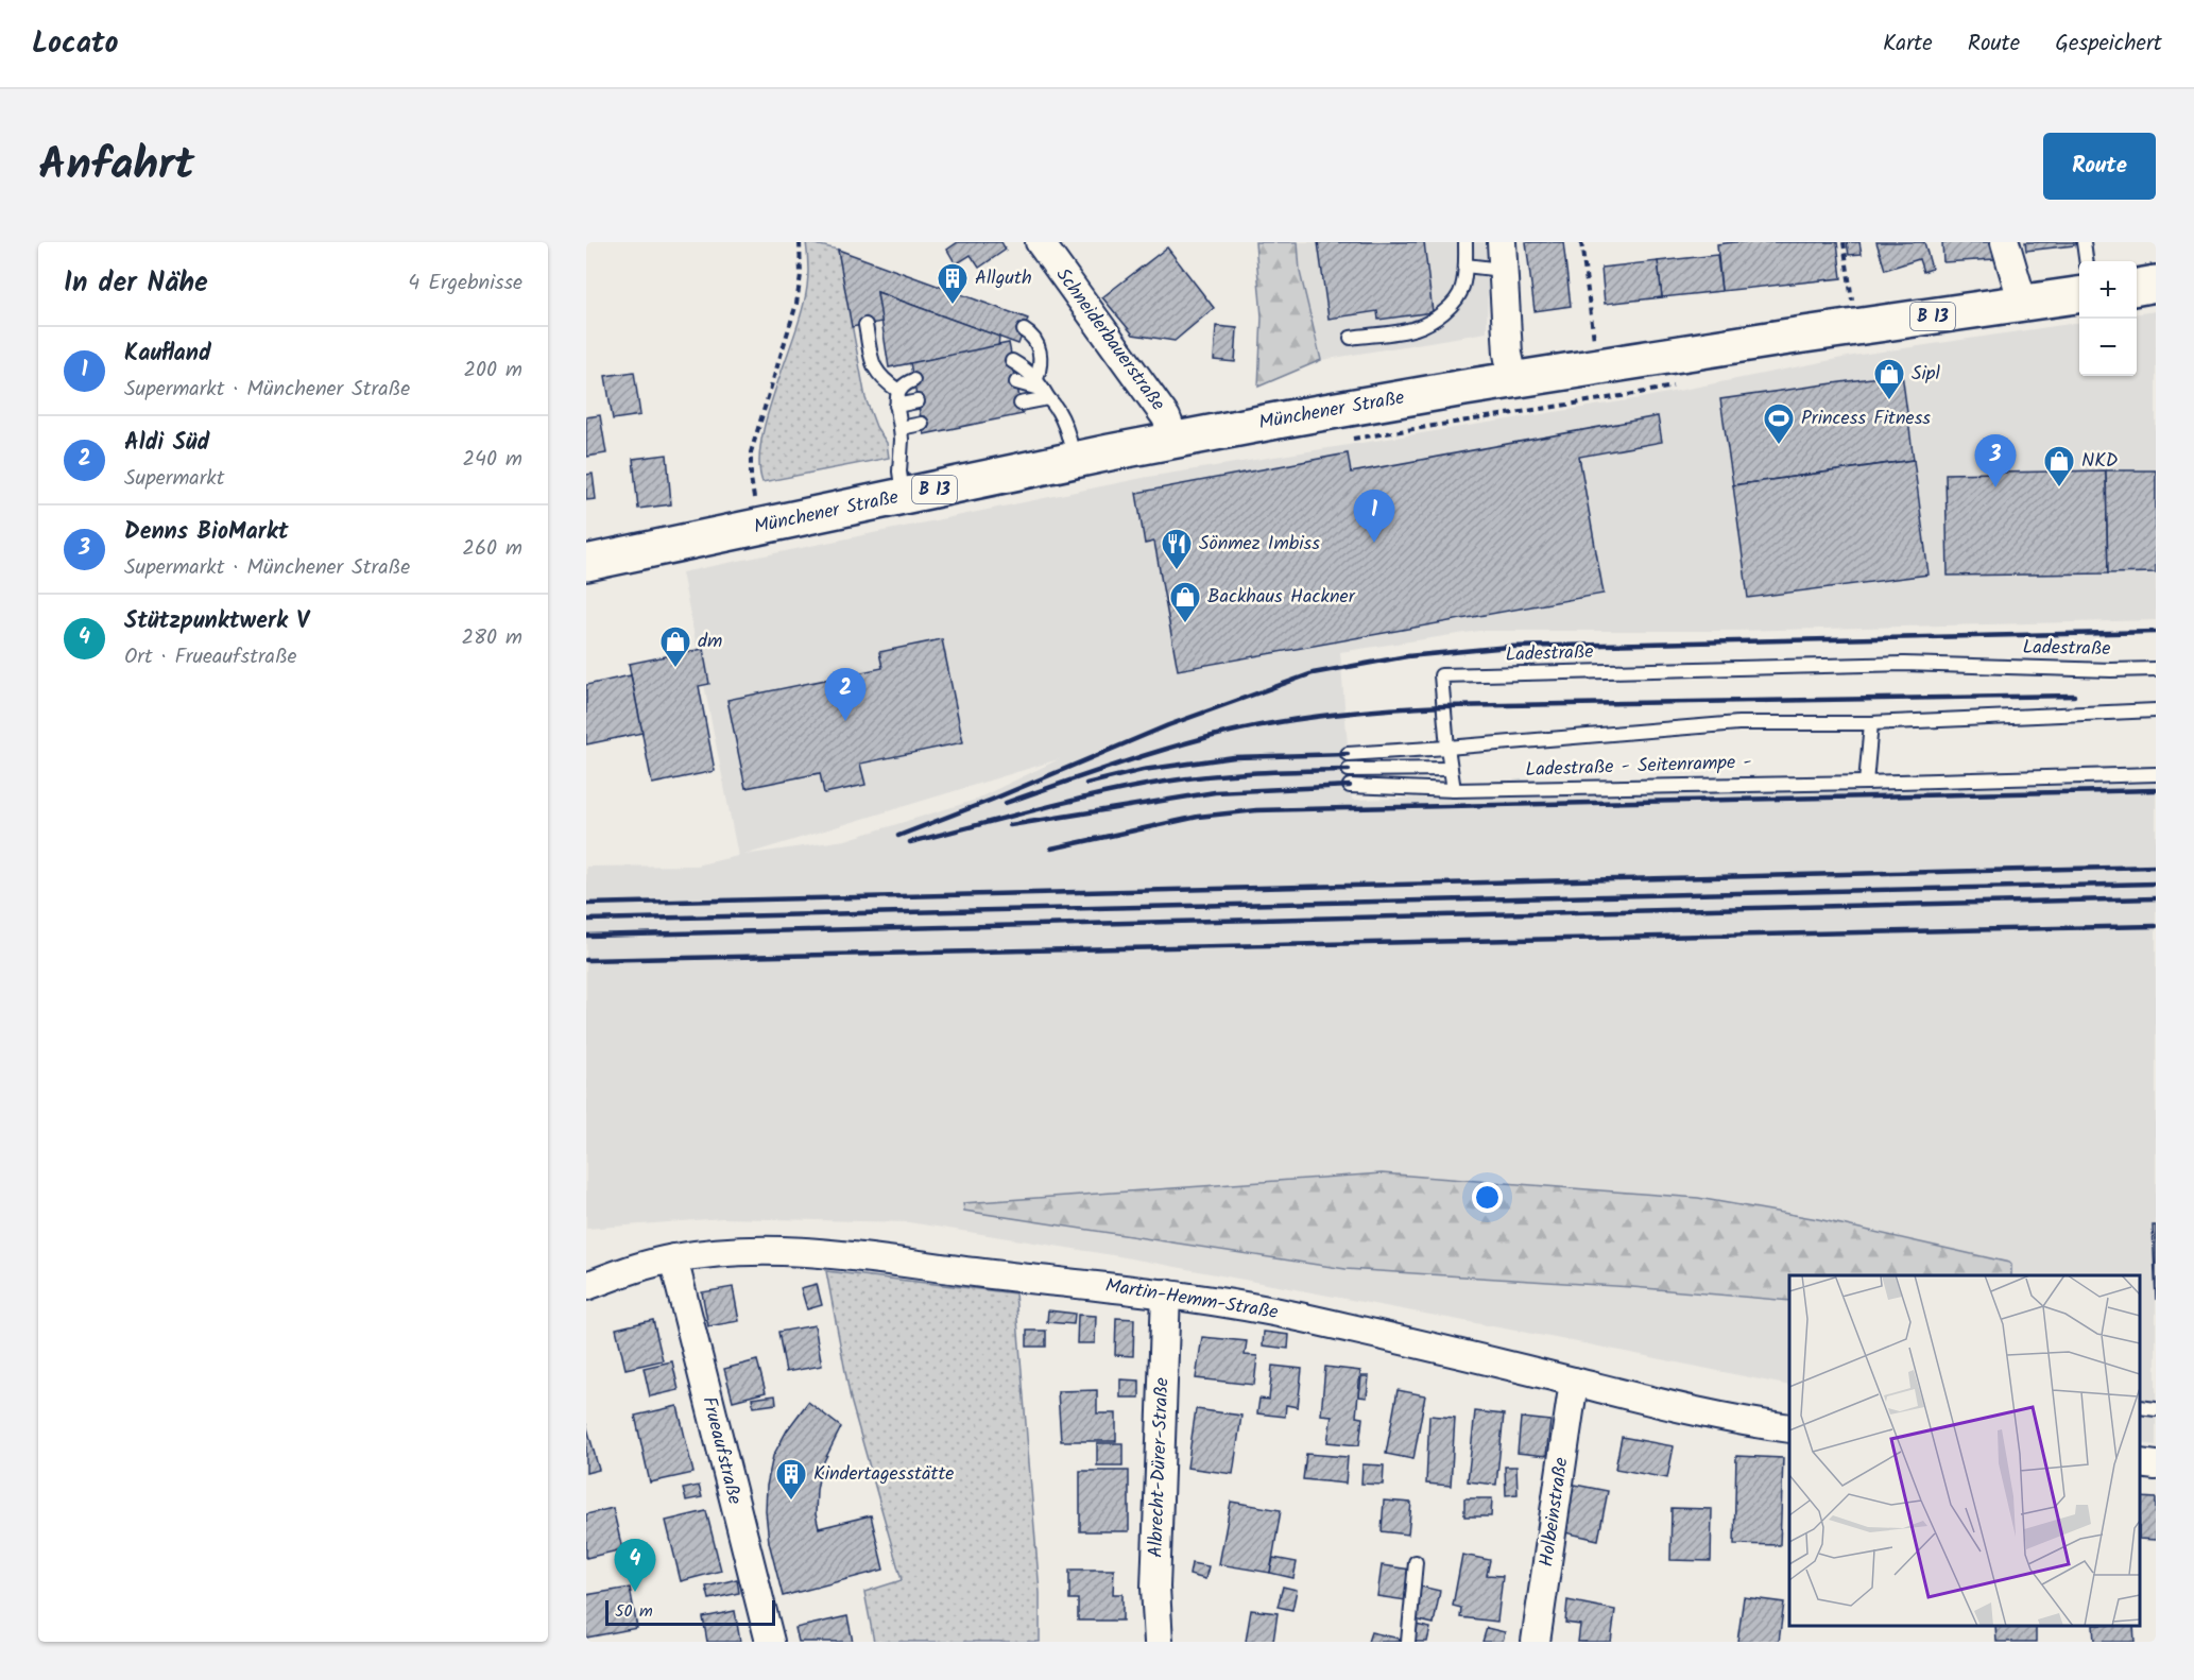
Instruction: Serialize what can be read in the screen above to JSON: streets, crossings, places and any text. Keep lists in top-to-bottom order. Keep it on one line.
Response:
{"streets":{"main road":["B 13","Münchener Straße"],"street":["Schneiderbauerstraße","Martin-Hemm-Straße","Frueaufstraße","Albrecht-Dürer-Straße","Holbeinstraße"],"lane":["Ladestraße","Ladestraße - Seitenrampe -"]},"crossings":[["Schneiderbauerstraße","Münchener Straße"],["Martin-Hemm-Straße","Frueaufstraße"],["Martin-Hemm-Straße","Albrecht-Dürer-Straße"],["Martin-Hemm-Straße","Holbeinstraße"]],"places":{"building":["Allguth","Kindertagesstätte"],"shop":["Sipl","NKD","Backhaus Hackner","dm"],"sports":["Princess Fitness"],"restaurant":["Sönmez Imbiss"]},"scale_bar":"50 m","page":{"header":"Locato","nav":["Karte","Route","Gespeichert"],"title":"Anfahrt","buttons":"Route","heading":["In der Nähe","4 Ergebnisse"],"map_buttons":["+","−"],"list":[{"mark":"1","name":"Kaufland","note":"Supermarkt · Münchener Straße","value":"200 m"},{"mark":"2","name":"Aldi Süd","note":"Supermarkt","value":"240 m"},{"mark":"3","name":"Denns BioMarkt","note":"Supermarkt · Münchener Straße","value":"260 m"},{"mark":"4","name":"Stützpunktwerk V","note":"Ort · Frueaufstraße","value":"280 m"}],"pins":["3","1","2","4"],"scale":"50 m"}}
